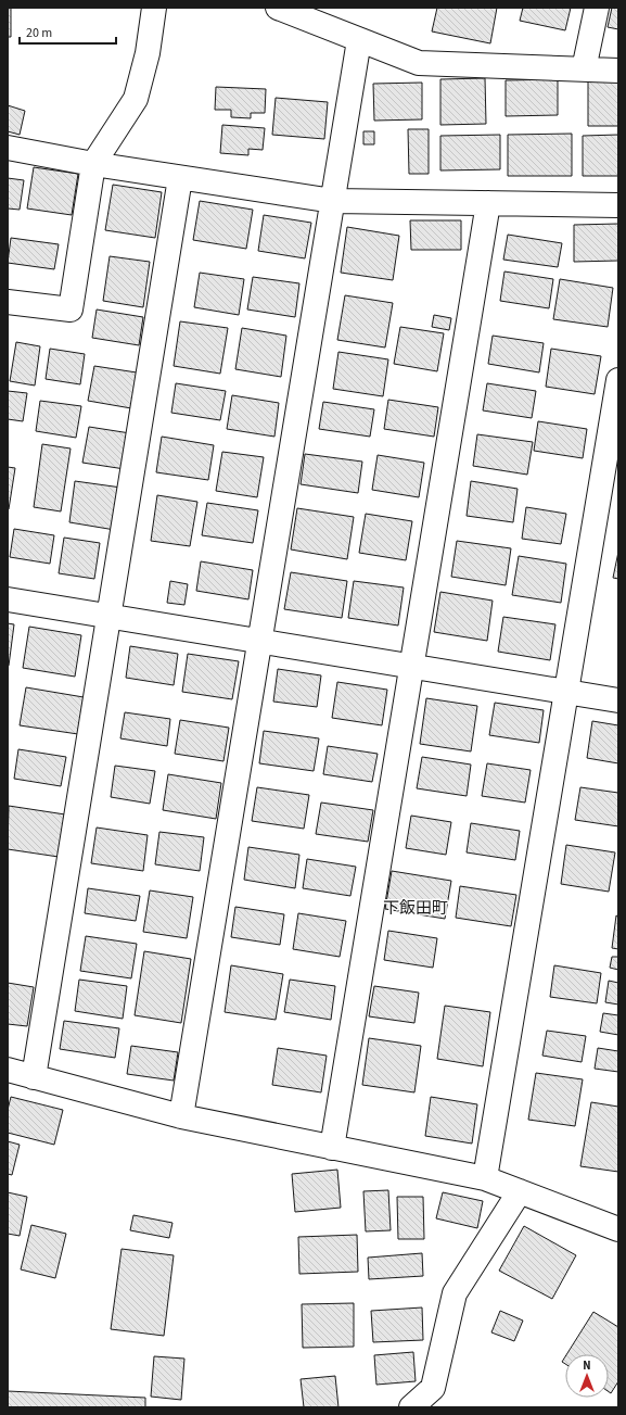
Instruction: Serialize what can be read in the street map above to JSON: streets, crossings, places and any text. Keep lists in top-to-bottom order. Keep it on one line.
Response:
{"districts":["下飯田町"],"scale_bar":"20 m","north":"top"}
